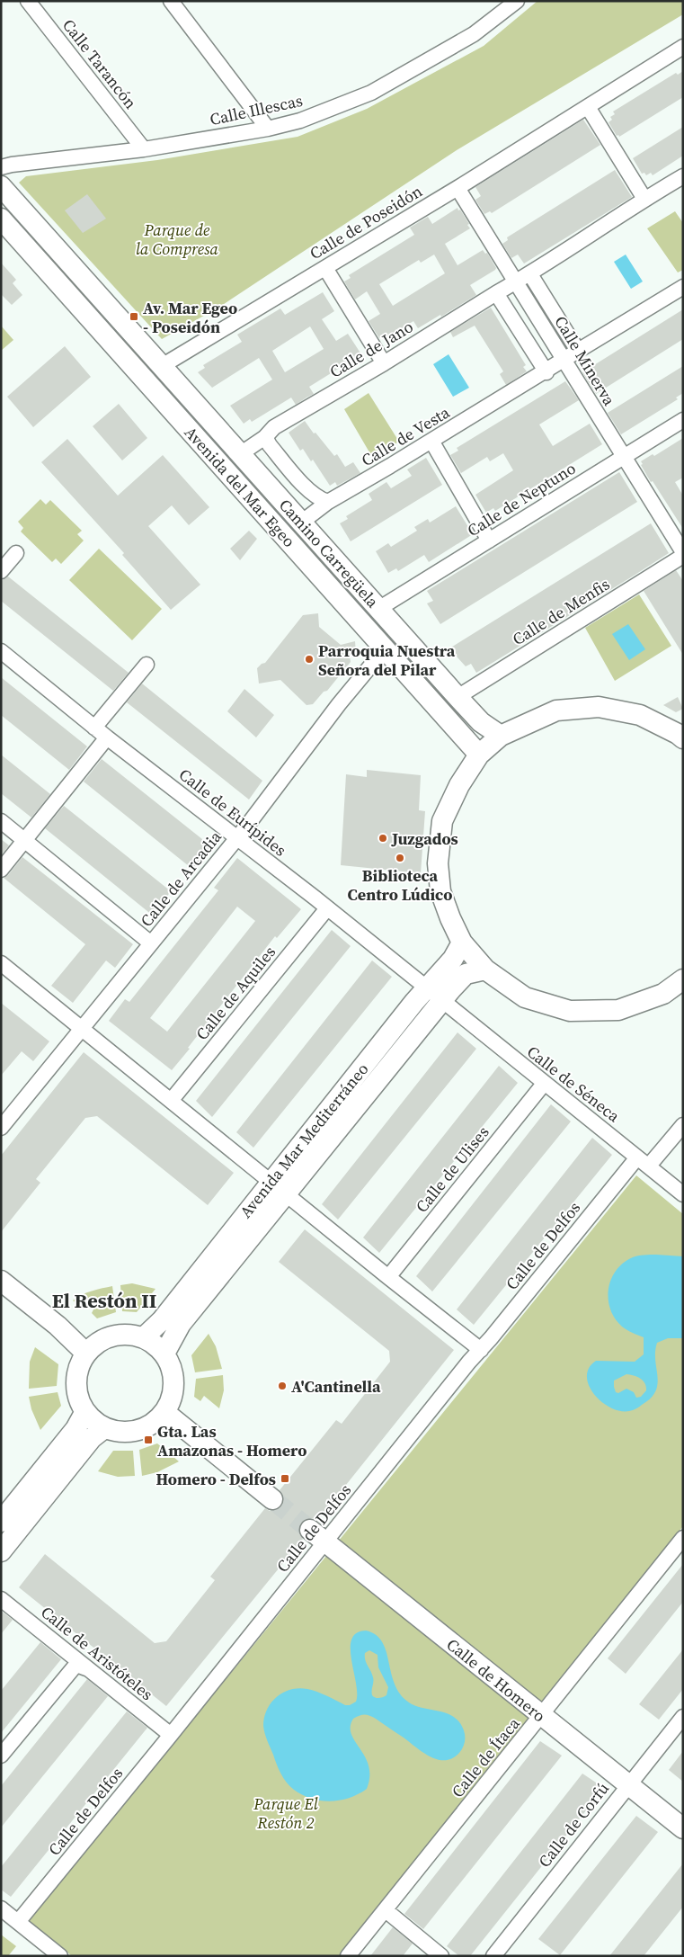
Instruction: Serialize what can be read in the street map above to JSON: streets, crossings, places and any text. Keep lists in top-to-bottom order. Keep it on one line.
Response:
{"streets":{"street":["Calle Tarancón","Calle Illescas","Calle de Poseidón","Calle de Jano","Calle Minerva","Calle de Vesta","Avenida del Mar Egeo","Calle de Neptuno","Camino Carregüela","Calle de Menfis","Calle de Eurípides","Calle de Arcadia","Calle de Aquiles","Calle de Séneca","Avenida Mar Mediterráneo","Calle de Ulises","Calle de Delfos","Calle de Aristóteles","Calle de Homero","Calle de Ítaca","Calle de Corfú"]},"crossings":[["Calle Tarancón","Calle Illescas"],["Calle de Poseidón","Calle Minerva"],["Calle de Poseidón","Camino Carregüela"],["Calle de Jano","Calle Minerva"],["Calle de Jano","Camino Carregüela"],["Calle Minerva","Calle de Vesta"],["Calle Minerva","Calle de Neptuno"],["Calle de Vesta","Camino Carregüela"],["Avenida del Mar Egeo","Calle de Arcadia"],["Calle de Neptuno","Camino Carregüela"],["Camino Carregüela","Calle de Menfis"],["Calle de Eurípides","Calle de Arcadia"],["Calle de Eurípides","Calle de Aquiles"],["Calle de Eurípides","Calle de Séneca"],["Calle de Eurípides","Avenida Mar Mediterráneo"],["Calle de Séneca","Avenida Mar Mediterráneo"],["Calle de Séneca","Calle de Ulises"],["Calle de Séneca","Calle de Delfos"],["Calle de Delfos","Calle de Aristóteles"],["Calle de Delfos","Calle de Homero"],["Calle de Homero","Calle de Ítaca"],["Calle de Homero","Calle de Corfú"]],"districts":["El Restón II"],"parks":["Parque de la Compresa","Parque El Restón 2"],"places":{"transit":["Av. Mar Egeo - Poseidón","Gta. Las Amazonas - Homero","Homero - Delfos"],"other":["Parroquia Nuestra Señora del Pilar","Juzgados","Biblioteca Centro Lúdico","A'Cantinella"]}}
